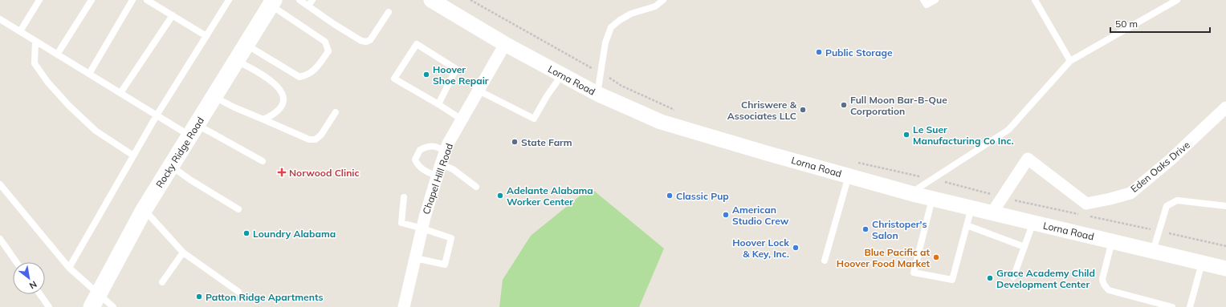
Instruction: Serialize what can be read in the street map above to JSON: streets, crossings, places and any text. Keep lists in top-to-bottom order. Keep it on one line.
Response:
{"streets":{"main road":["Rocky Ridge Road"],"street":["Lorna Road","Eden Oaks Drive","Chapel Hill Road"]},"crossings":[["Lorna Road","Eden Oaks Drive"],["Lorna Road","Chapel Hill Road"]],"places":{"other":["Public Storage","Hoover Shoe Repair","Full Moon Bar-B-Que Corporation","Chriswere & Associates LLC","Le Suer Manufacturing Co Inc.","State Farm","Adelante Alabama Worker Center","Classic Pup","American Studio Crew","Christoper's Salon","Loundry Alabama","Hoover Lock & Key, Inc.","Blue Pacific at Hoover Food Market","Grace Academy Child Development Center","Patton Ridge Apartments"],"health":["Norwood Clinic"]},"scale_bar":"50 m","north":"bottom right"}
